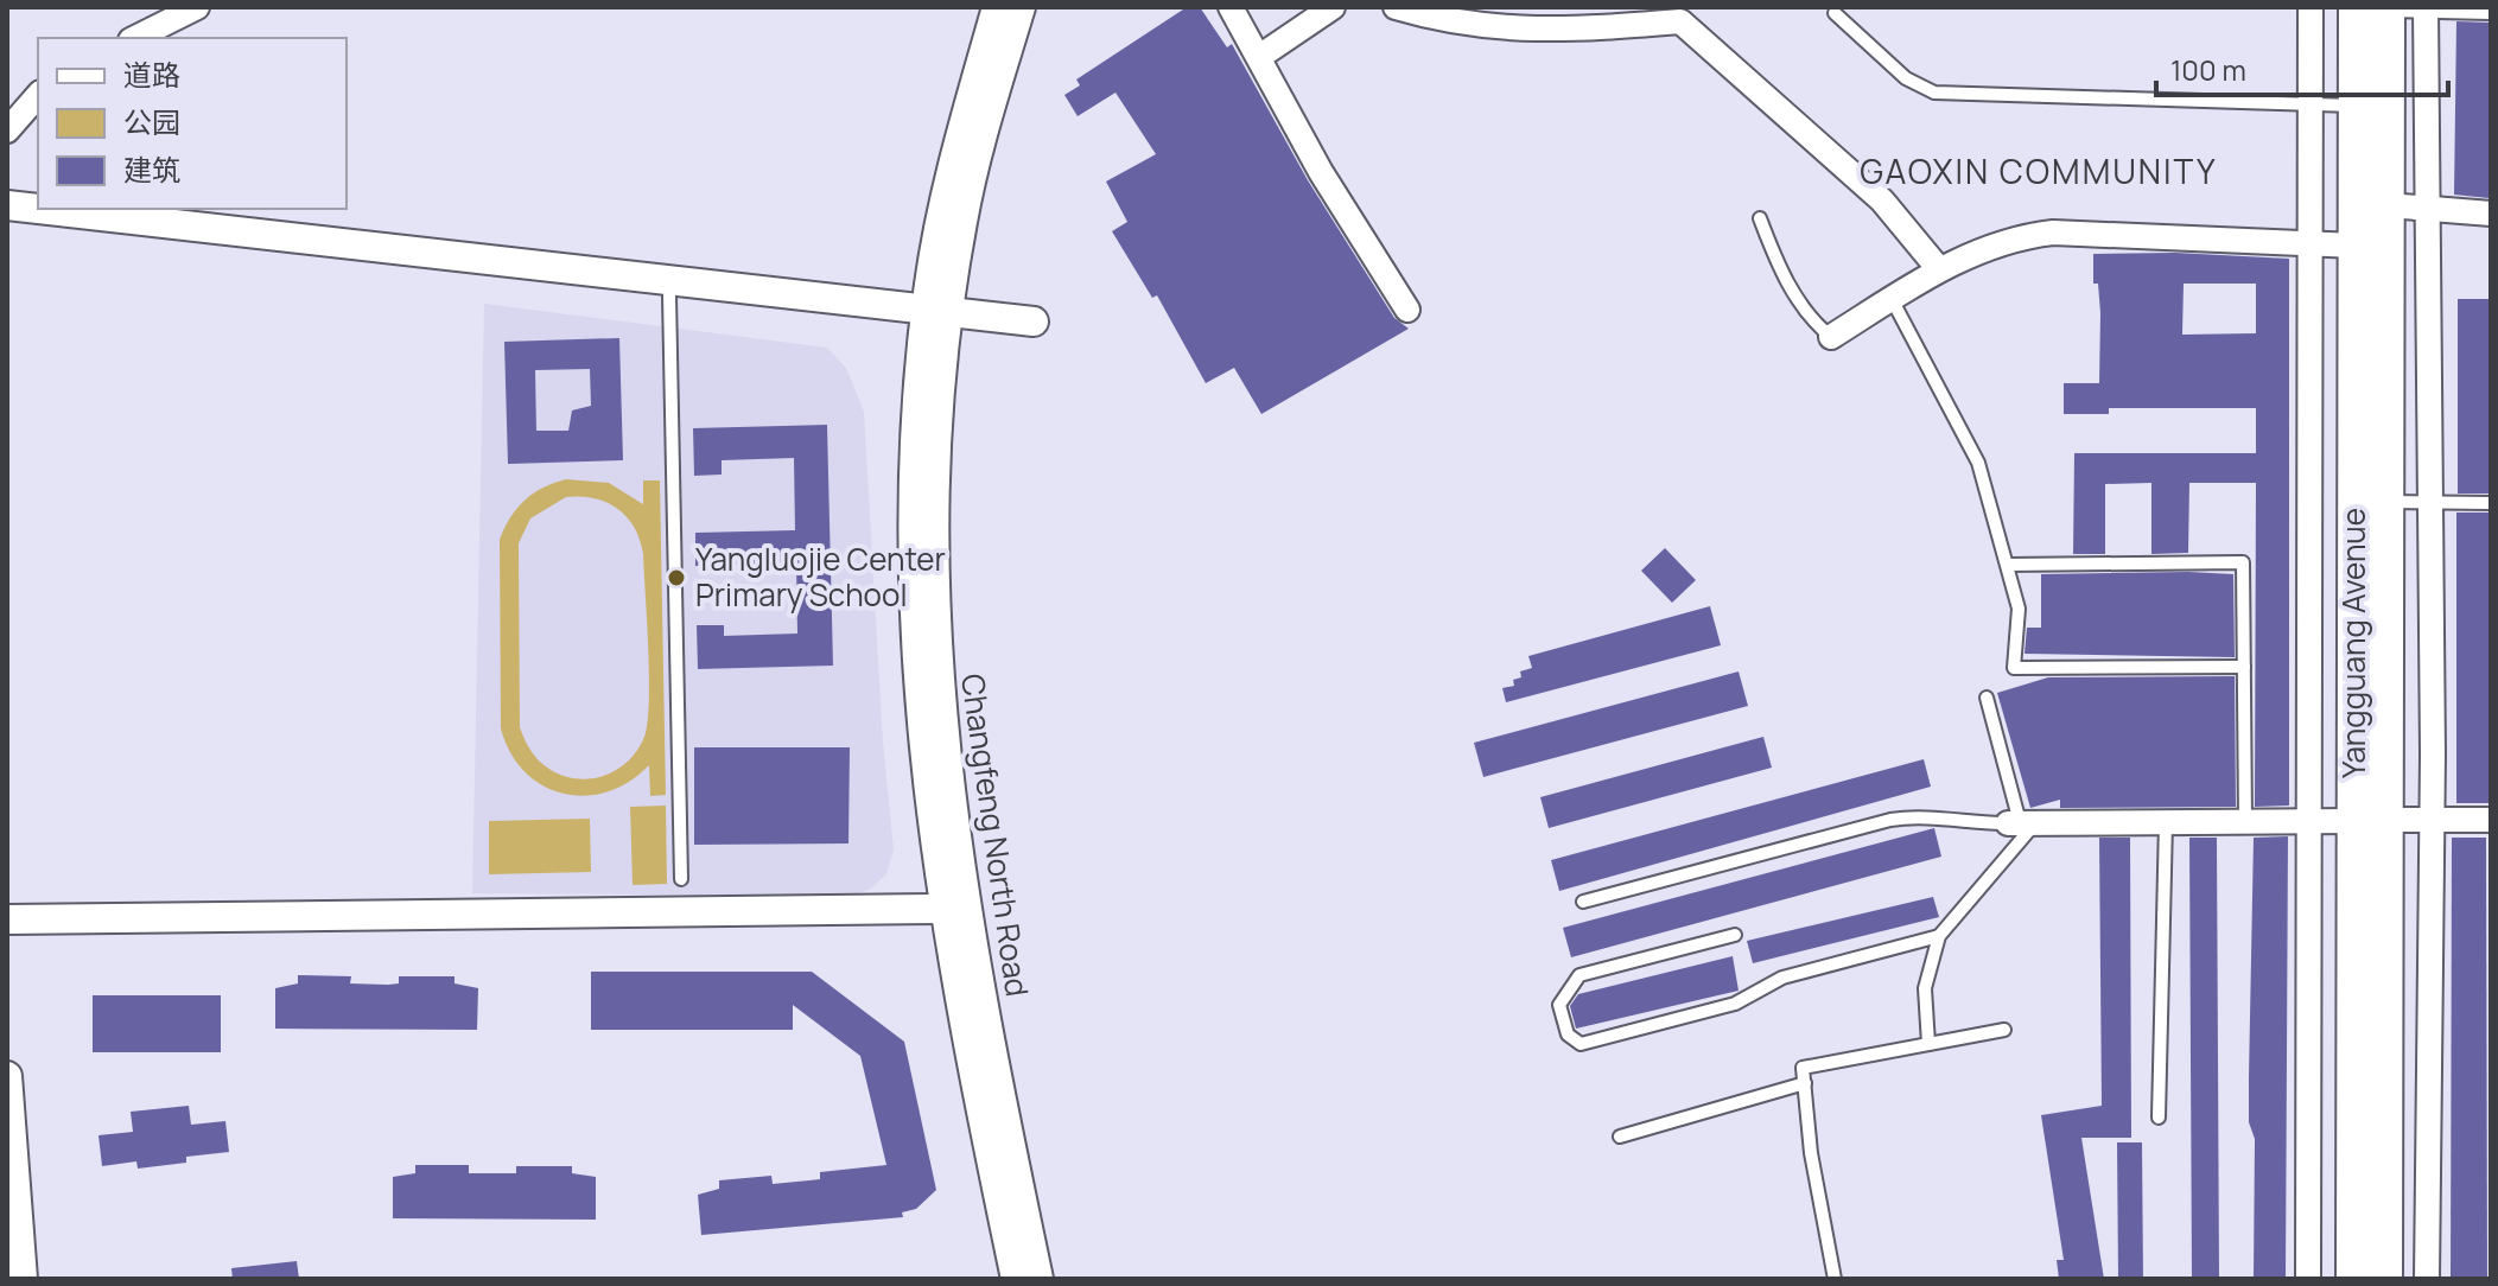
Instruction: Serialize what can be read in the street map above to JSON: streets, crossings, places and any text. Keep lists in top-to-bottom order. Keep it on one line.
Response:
{"streets":{"main road":["Yangguang Avenue"],"street":["Changfeng North Road"]},"districts":["GAOXIN COMMUNITY"],"places":["Yangluojie Center Primary School"],"legend":["道路","公园","建筑"],"scale_bar":"100 m"}
